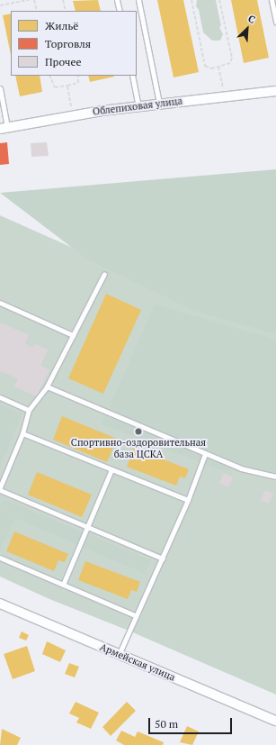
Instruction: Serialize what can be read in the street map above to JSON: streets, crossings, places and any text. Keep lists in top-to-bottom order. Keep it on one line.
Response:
{"streets":{"street":["Облепиховая улица","Армейская улица"]},"places":["Спортивно-оздоровительная база ЦСКА"],"legend":["Жильё","Торговля","Прочее"],"scale_bar":"50 m","north":"top right"}
